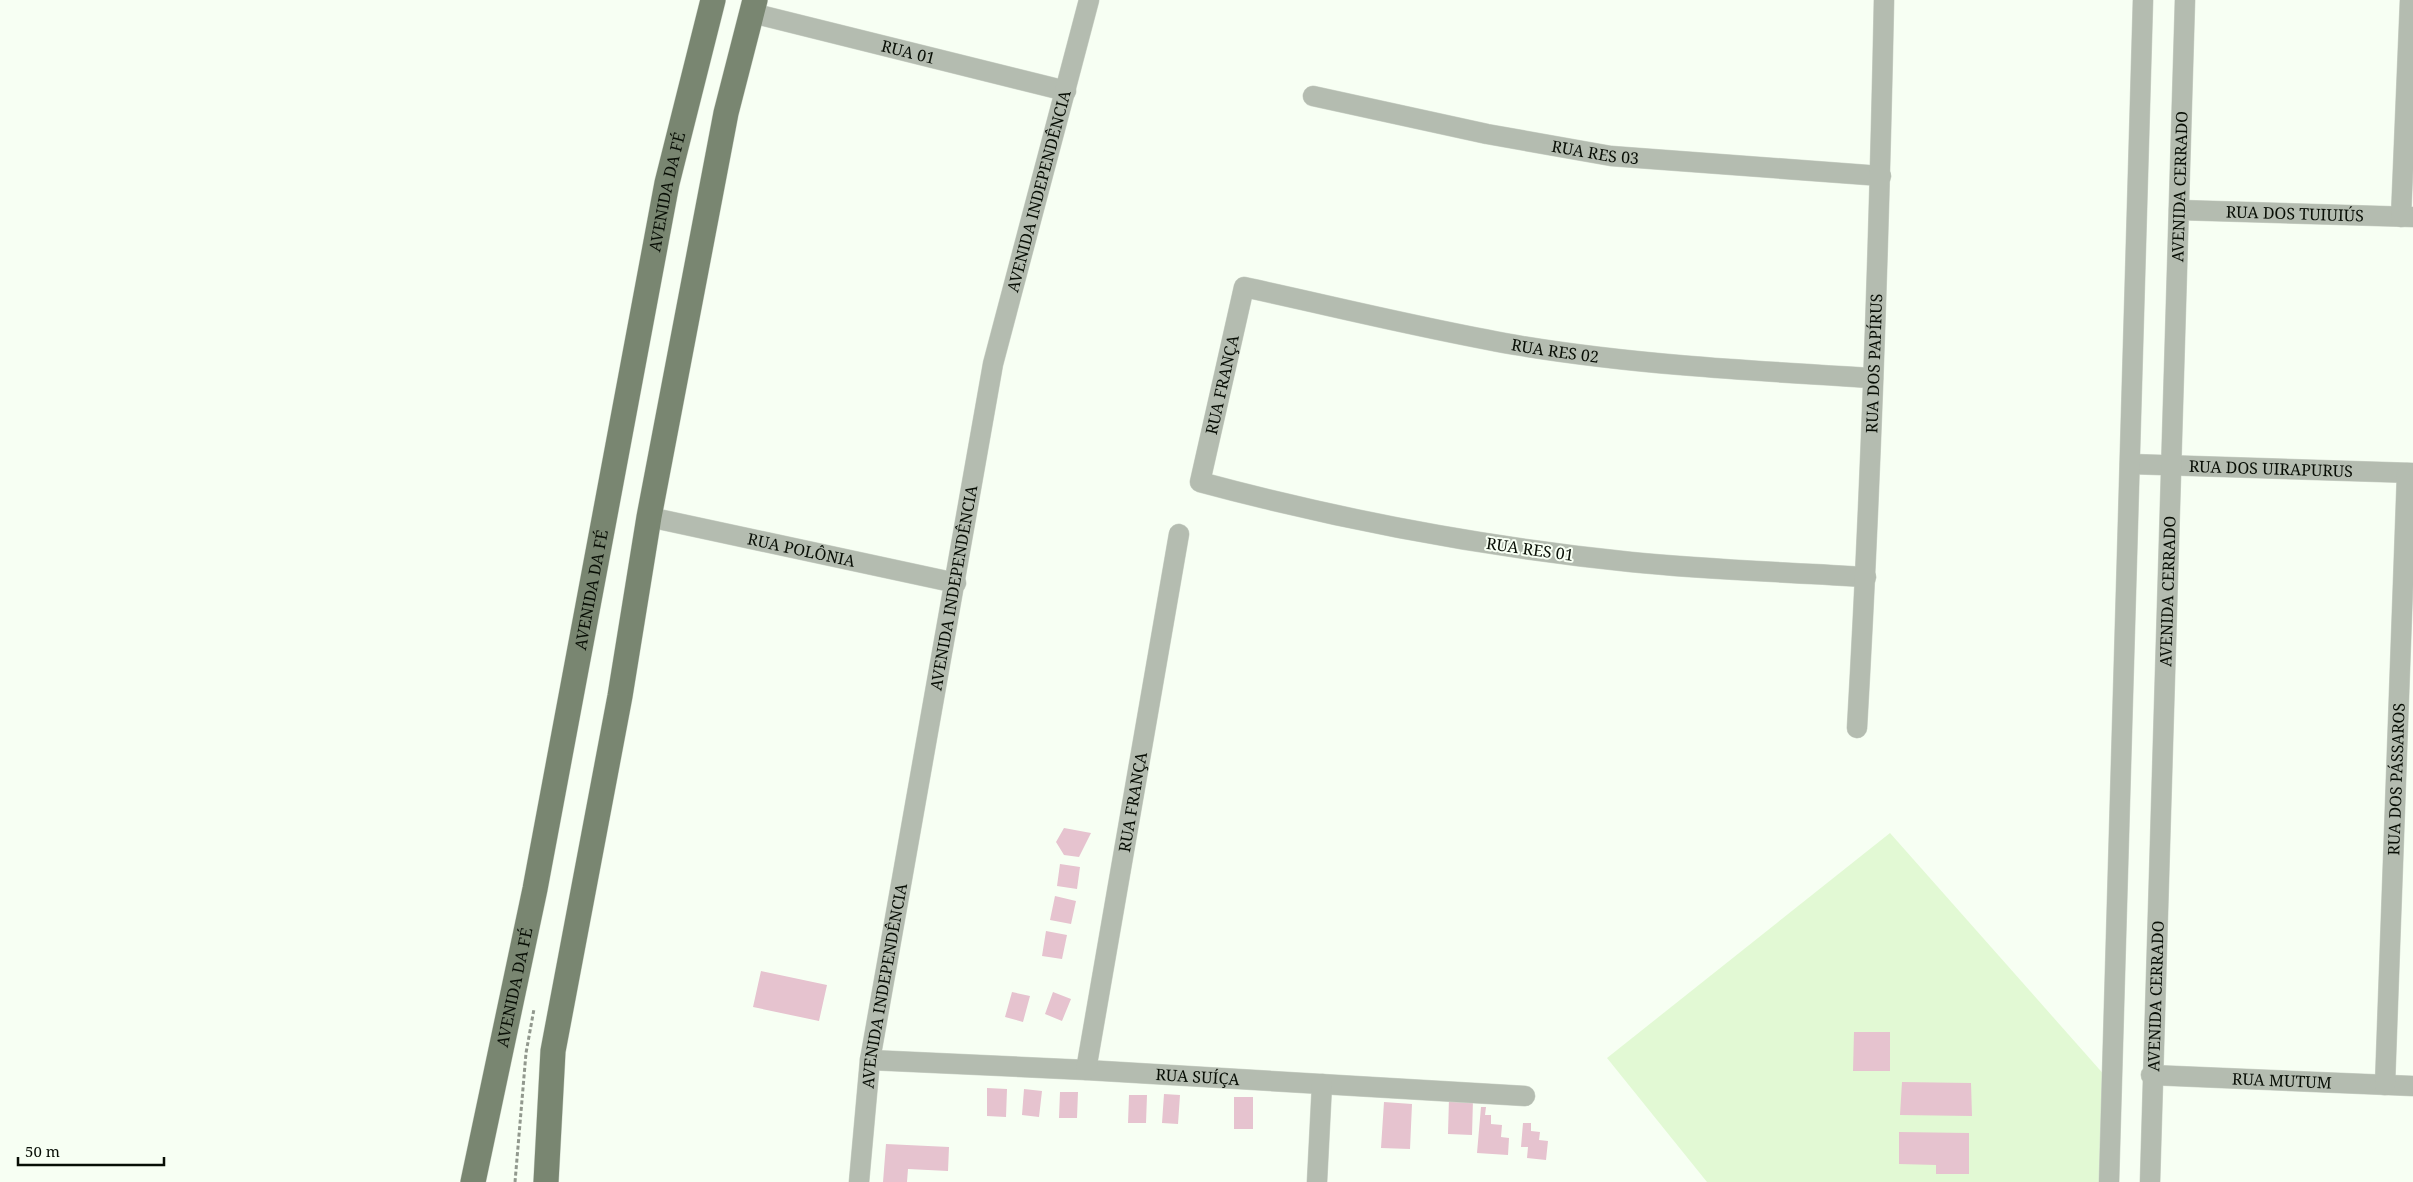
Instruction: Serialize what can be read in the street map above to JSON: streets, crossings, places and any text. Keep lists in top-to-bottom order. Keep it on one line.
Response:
{"streets":{"main road":["AVENIDA DA FÉ"],"street":["RUA 01","RUA RES 03","AVENIDA CERRADO","AVENIDA INDEPENDÊNCIA","RUA DOS TUIUIÚS","RUA RES 02","RUA DOS PAPÍRUS","RUA FRANÇA","RUA DOS UIRAPURUS","RUA RES 01","RUA POLÔNIA","RUA DOS PÁSSAROS","RUA SUÍÇA","RUA MUTUM"]},"crossings":[["RUA 01","AVENIDA INDEPENDÊNCIA"],["RUA RES 03","RUA DOS PAPÍRUS"],["AVENIDA CERRADO","RUA DOS TUIUIÚS"],["AVENIDA CERRADO","RUA DOS UIRAPURUS"],["AVENIDA CERRADO","RUA MUTUM"],["AVENIDA INDEPENDÊNCIA","RUA POLÔNIA"],["AVENIDA INDEPENDÊNCIA","RUA SUÍÇA"],["RUA RES 02","RUA DOS PAPÍRUS"],["RUA RES 02","RUA FRANÇA"],["RUA DOS PAPÍRUS","RUA RES 01"],["RUA FRANÇA","RUA RES 01"],["RUA FRANÇA","RUA SUÍÇA"],["RUA DOS UIRAPURUS","RUA DOS PÁSSAROS"],["RUA DOS PÁSSAROS","RUA MUTUM"]],"scale_bar":"50 m"}
